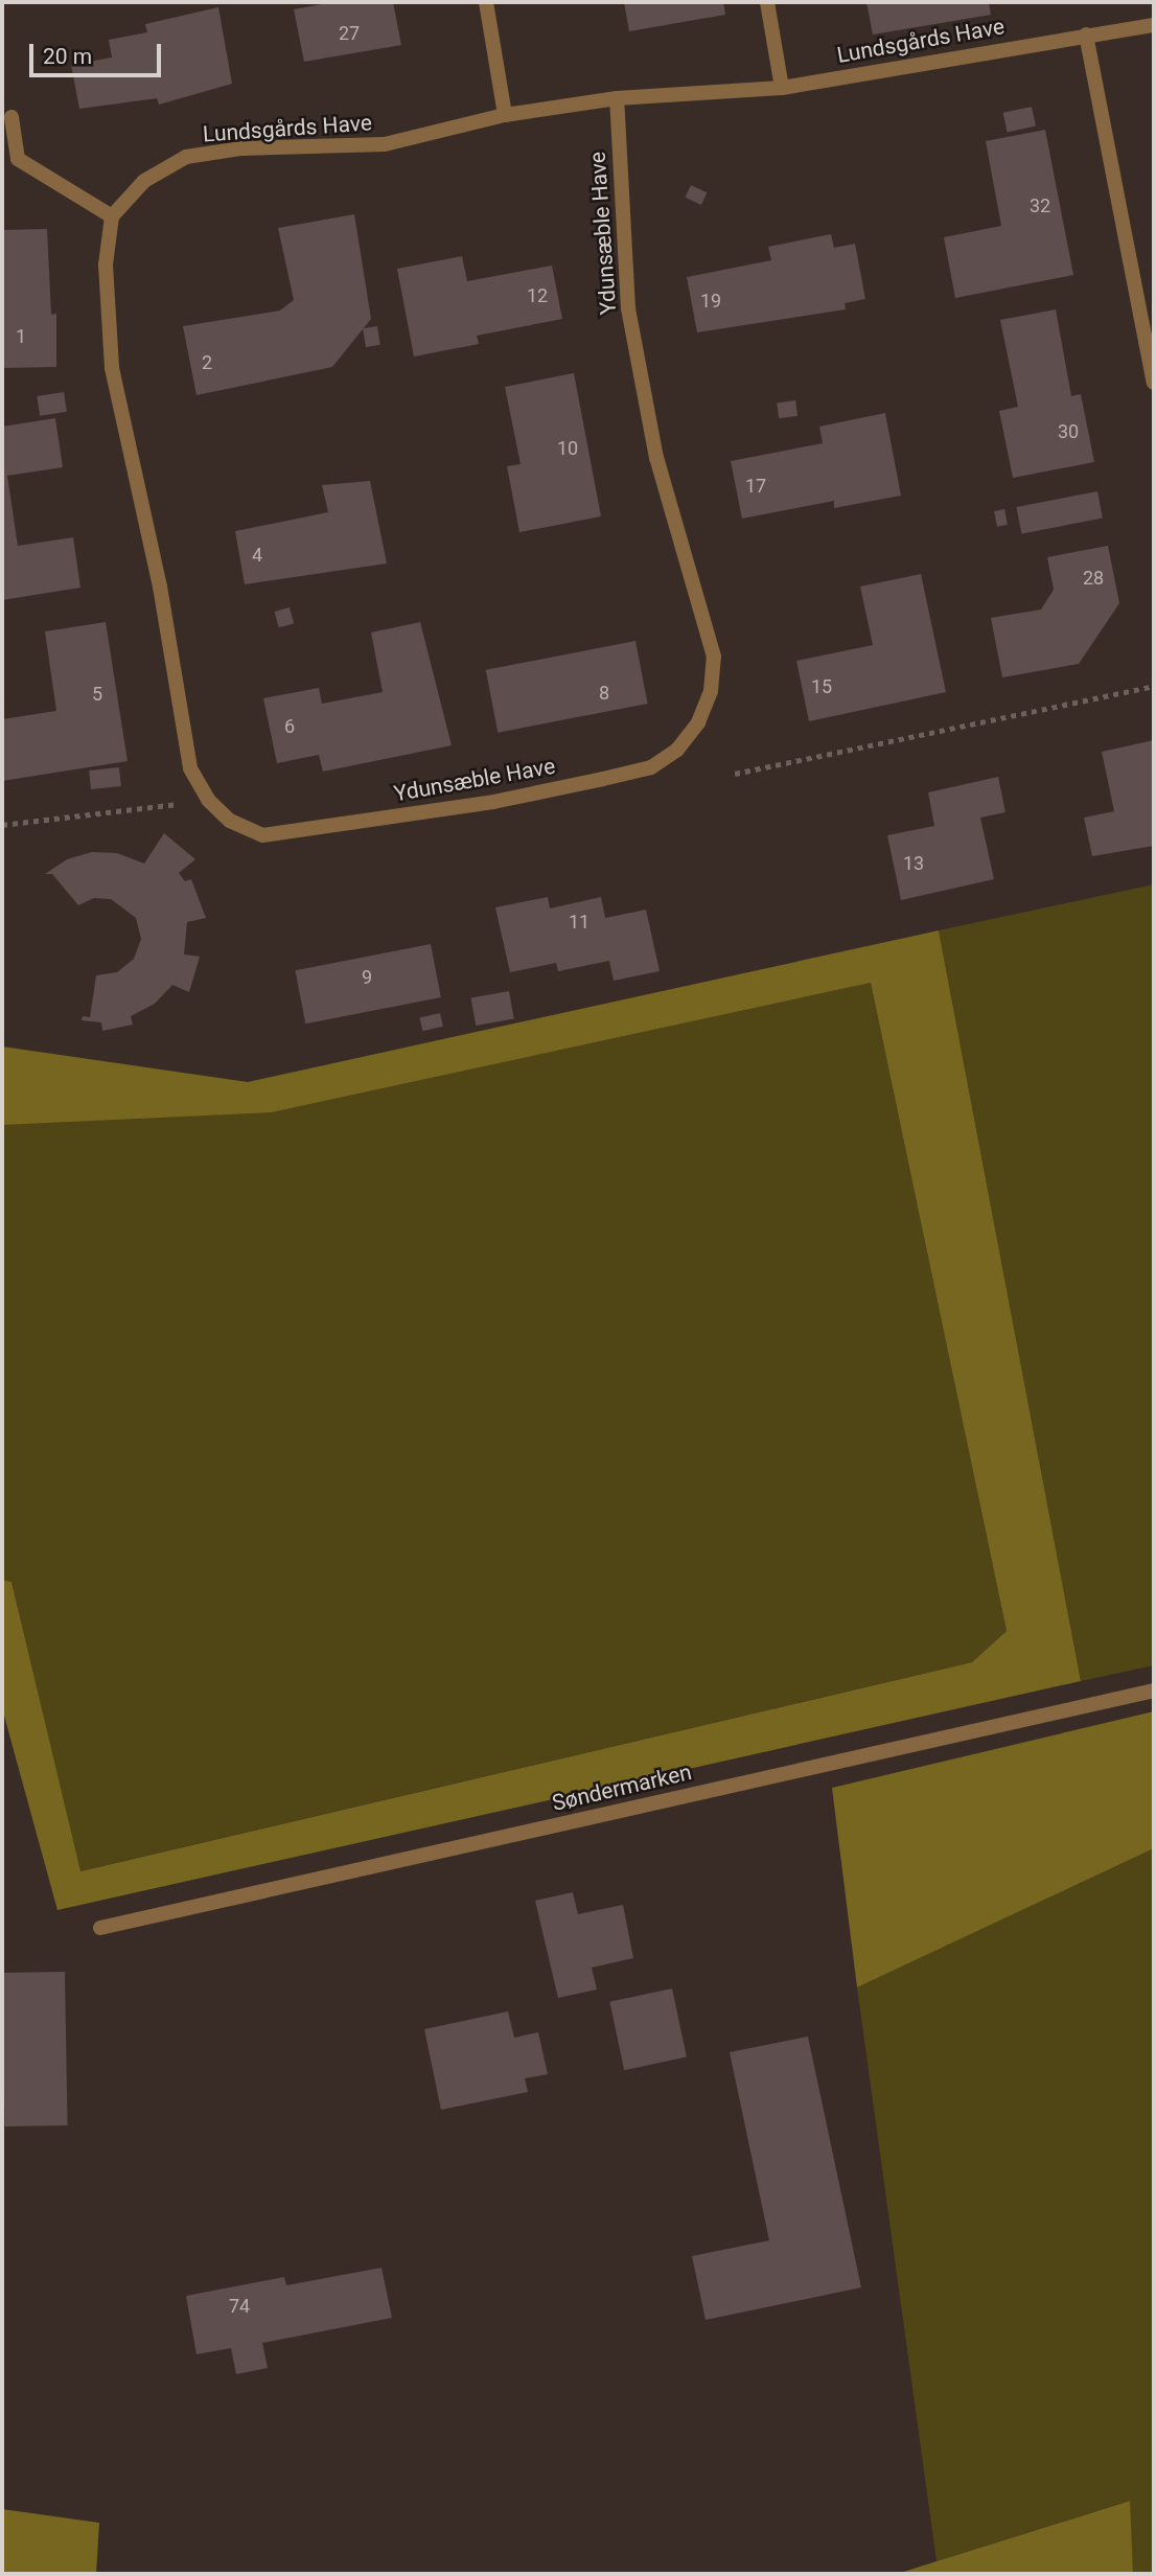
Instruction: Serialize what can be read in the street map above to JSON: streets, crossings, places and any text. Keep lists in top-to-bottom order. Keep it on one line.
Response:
{"streets":{"street":["Lundsgårds Have","Ydunsæble Have","Søndermarken"]},"crossings":[["Lundsgårds Have","Ydunsæble Have"]],"house_numbers":["27","32","12","19","1","2","30","10","17","4","28","15","8","5","6","13","11","9","74"],"scale_bar":"20 m"}
